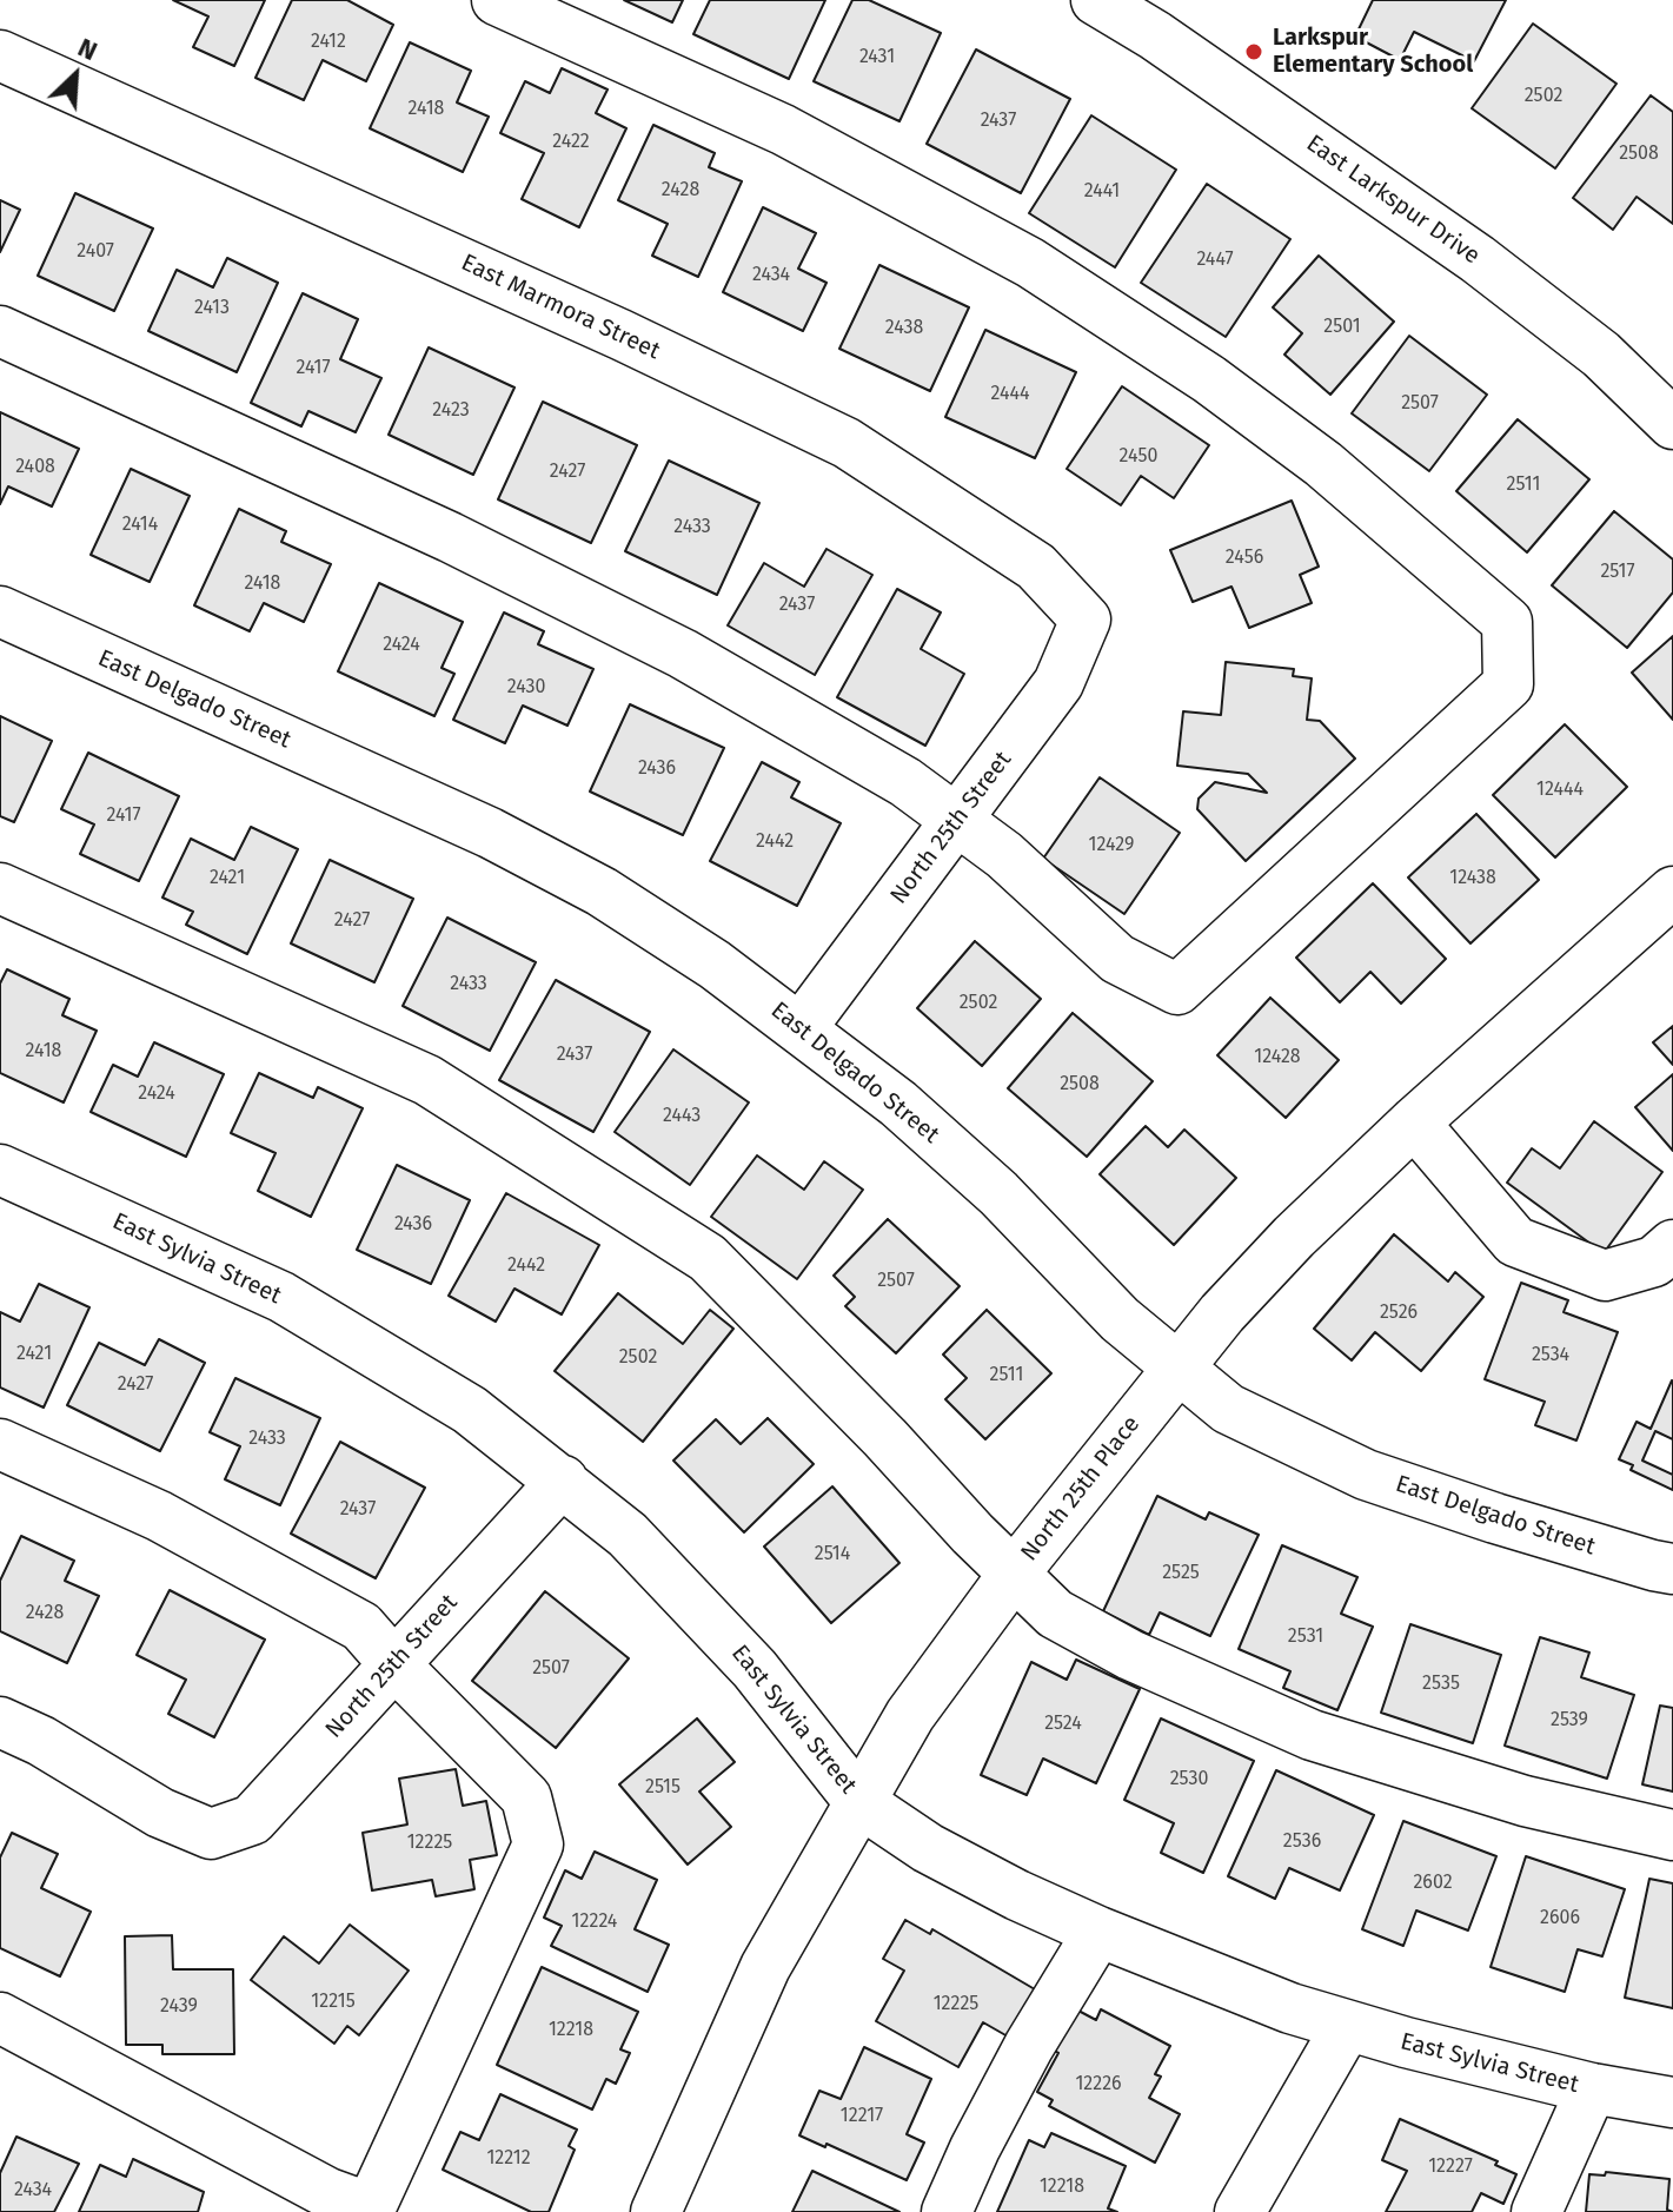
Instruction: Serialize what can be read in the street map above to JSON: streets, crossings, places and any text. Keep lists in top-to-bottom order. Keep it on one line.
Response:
{"streets":{"street":["East Larkspur Drive","East Marmora Street","East Delgado Street","North 25th Street","East Sylvia Street","North 25th Place"]},"crossings":[["East Marmora Street","North 25th Street"],["East Delgado Street","North 25th Street"],["East Delgado Street","North 25th Place"],["North 25th Street","East Sylvia Street"],["East Sylvia Street","North 25th Place"]],"places":["Larkspur Elementary School"],"house_numbers":["2412","2431","2502","2418","2437","2422","2508","2428","2441","2407","2447","2434","2413","2501","2438","2417","2444","2507","2423","2450","2408","2427","2511","2414","2433","2456","2517","2418","2437","2424","2430","2436","12444","2417","2442","12429","2421","12438","2427","2433","2502","2418","2437","12428","2508","2424","2443","2436","2442","2507","2526","2421","2534","2502","2511","2427","2433","2437","2514","2525","2428","2531","2507","2535","2539","2524","2530","2515","2536","12225","2602","2606","12224","12215","12225","2439","12218","12226","12217","12212","12227","12218","2434"],"north":"top right"}
